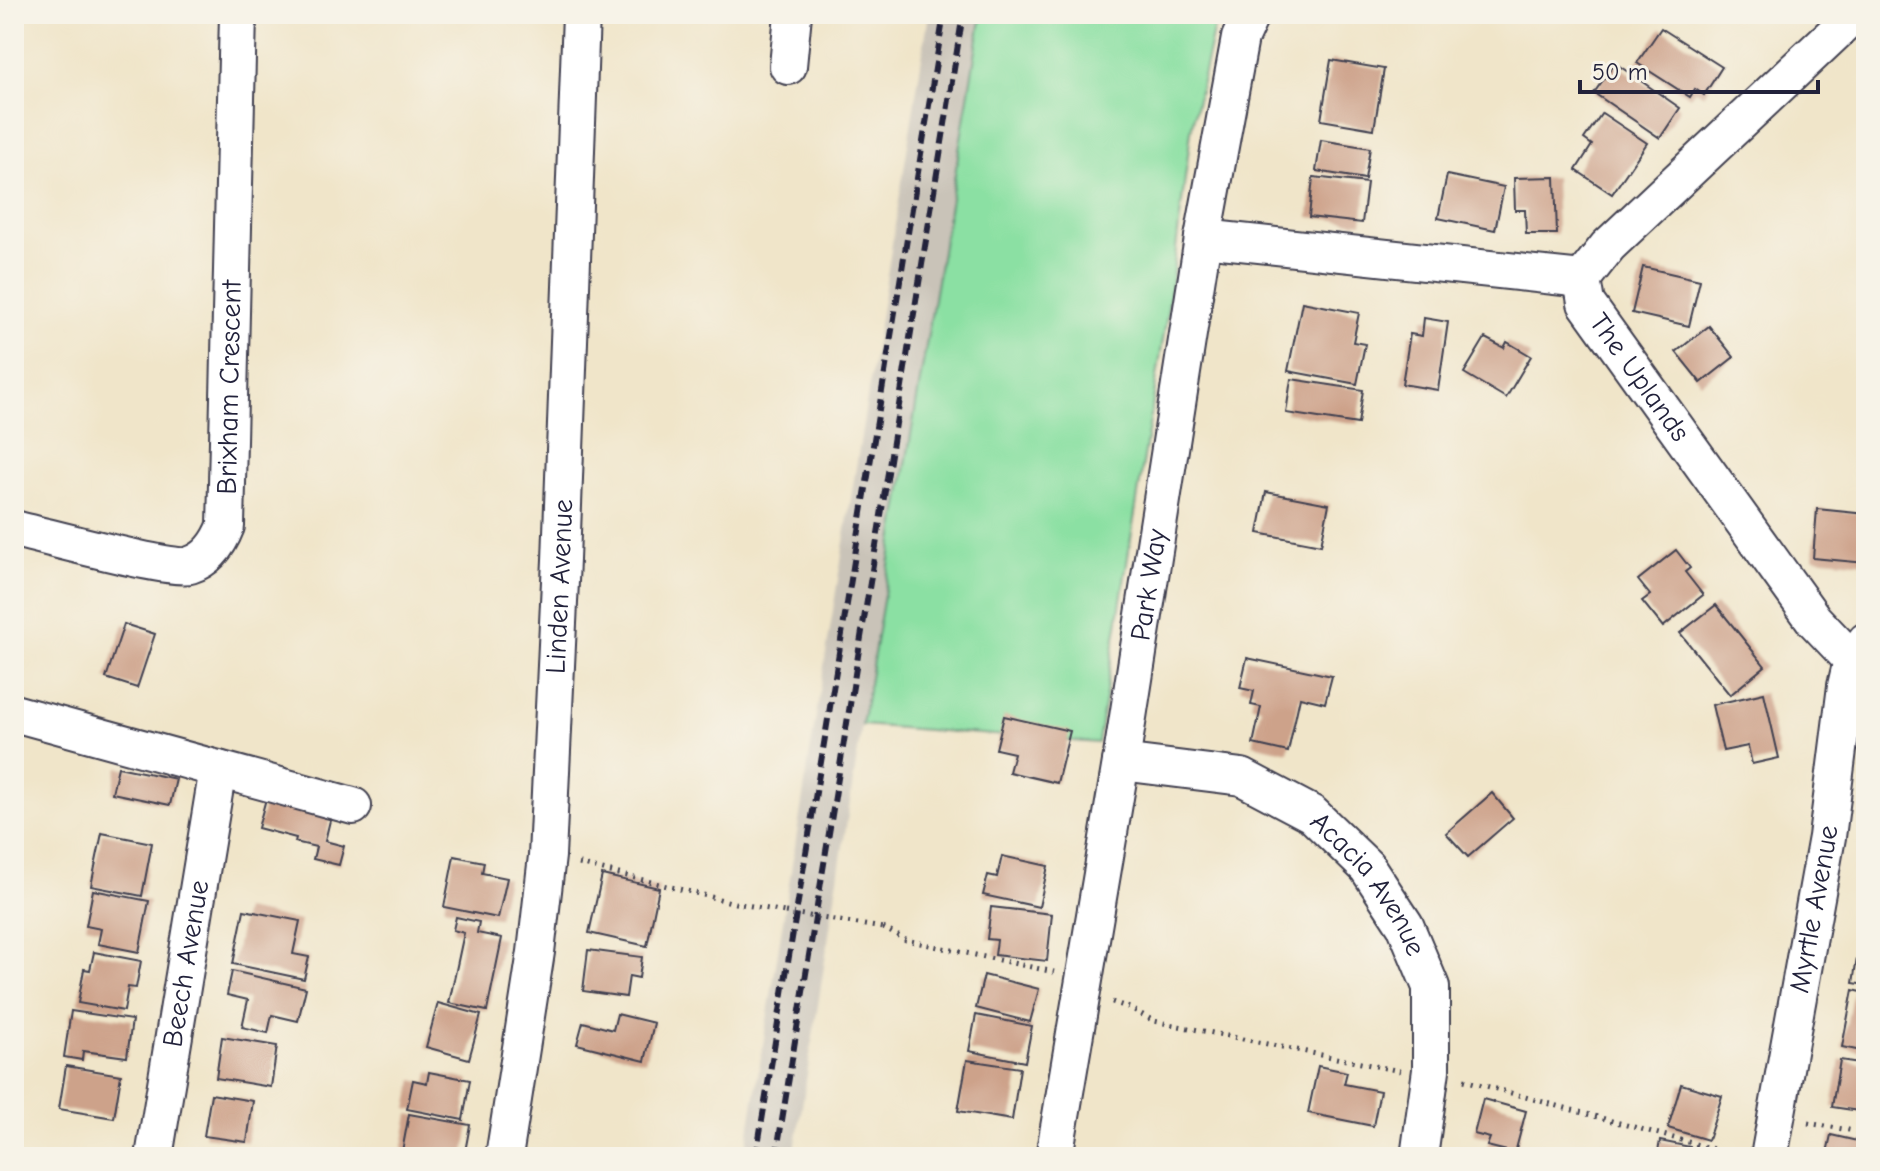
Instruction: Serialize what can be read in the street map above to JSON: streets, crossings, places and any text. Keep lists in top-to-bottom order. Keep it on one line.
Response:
{"streets":{"street":["The Uplands","Brixham Crescent","Park Way","Linden Avenue","Acacia Avenue","Myrtle Avenue","Beech Avenue"]},"crossings":[["The Uplands","Park Way"],["The Uplands","Myrtle Avenue"],["Park Way","Acacia Avenue"]],"scale_bar":"50 m"}
